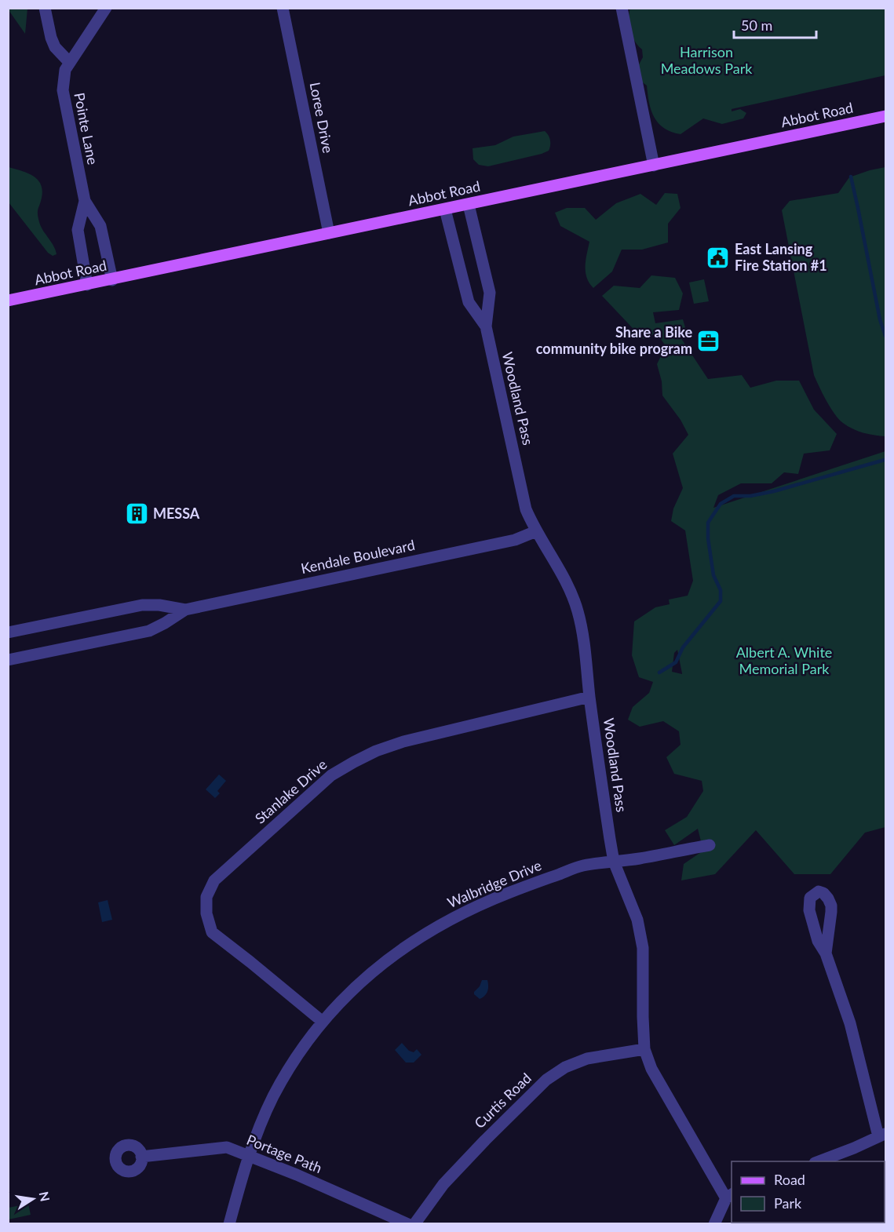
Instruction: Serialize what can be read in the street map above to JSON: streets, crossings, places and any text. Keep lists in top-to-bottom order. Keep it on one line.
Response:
{"streets":{"main road":["Abbot Road"],"street":["Loree Drive","Pointe Lane","Woodland Pass","Kendale Boulevard","Stanlake Drive","Walbridge Drive","Curtis Road","Portage Path"]},"crossings":[["Abbot Road","Loree Drive"],["Abbot Road","Woodland Pass"],["Woodland Pass","Kendale Boulevard"],["Woodland Pass","Stanlake Drive"],["Woodland Pass","Walbridge Drive"],["Woodland Pass","Curtis Road"],["Stanlake Drive","Walbridge Drive"],["Walbridge Drive","Portage Path"]],"parks":["Harrison Meadows Park","Albert A. White Memorial Park"],"places":{"public building":["East Lansing Fire Station #1"],"office":["Share a Bike community bike program"],"building":["MESSA"]},"legend":["Road","Park"],"scale_bar":"50 m","north":"right"}
